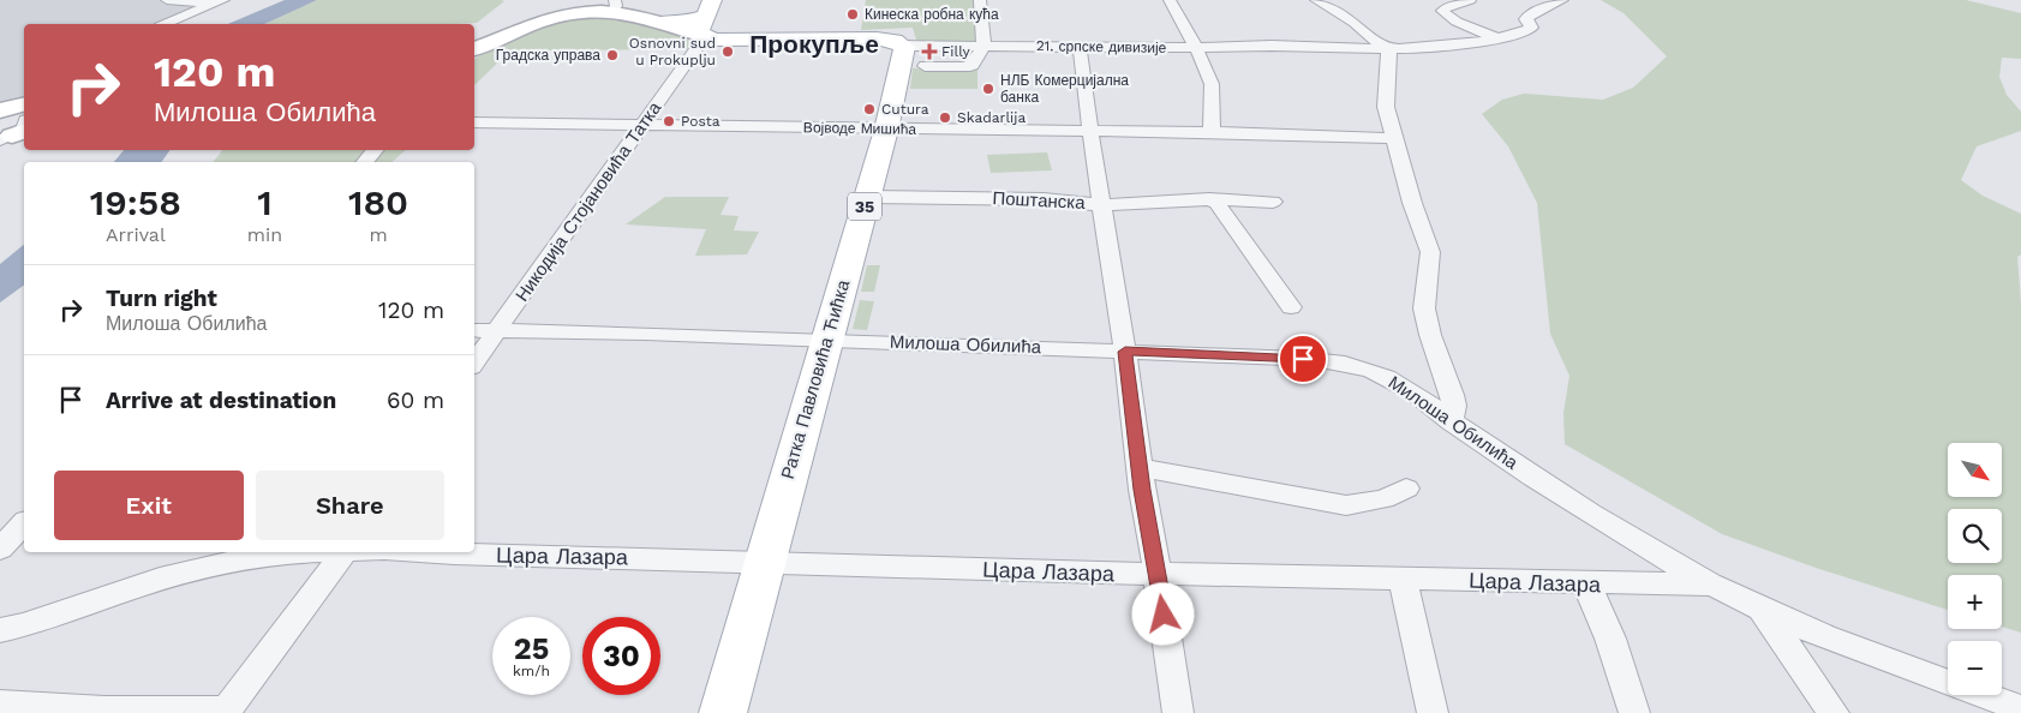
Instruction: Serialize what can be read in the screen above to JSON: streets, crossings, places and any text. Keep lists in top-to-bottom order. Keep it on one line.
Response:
{"streets":{"main road":["21. српске дивизије","35","Ратка Павловића Ћићка"],"street":["Војводе Мишића","Поштанска","Никодија Стојановића Татка","Милоша Обилића","Цара Лазара"]},"crossings":[["21. српске дивизије","Никодија Стојановића Татка"],["21. српске дивизије","Ратка Павловића Ћићка"],["Војводе Мишића","Никодија Стојановића Татка"],["Војводе Мишића","Ратка Павловића Ћићка"],["Поштанска","Ратка Павловића Ћићка"],["Никодија Стојановића Татка","Милоша Обилића"],["Милоша Обилића","Ратка Павловића Ћићка"],["Милоша Обилића","Цара Лазара"],["Ратка Павловића Ћићка","Цара Лазара"]],"districts":["Прокупље"],"places":{"other":["Кинеска робна кућа","Osnovni sud u Prokuplju","Градска управа","НЛБ Комерцијална банка","Cutura","Skadarlija","Posta"],"health":["Filly"]},"north":"bottom right","page":{"turn":["120 m","Милоша Обилића"],"eta":["19:58","Arrival","1","min","180","m"],"list":[{"name":"Turn right","note":"Милоша Обилића","value":"120 m"},{"name":"Arrive at destination","value":"60 m"}],"map_buttons":["+","−"],"buttons":["Exit","Share"],"speed":"25 km/h","limit":"30"}}
